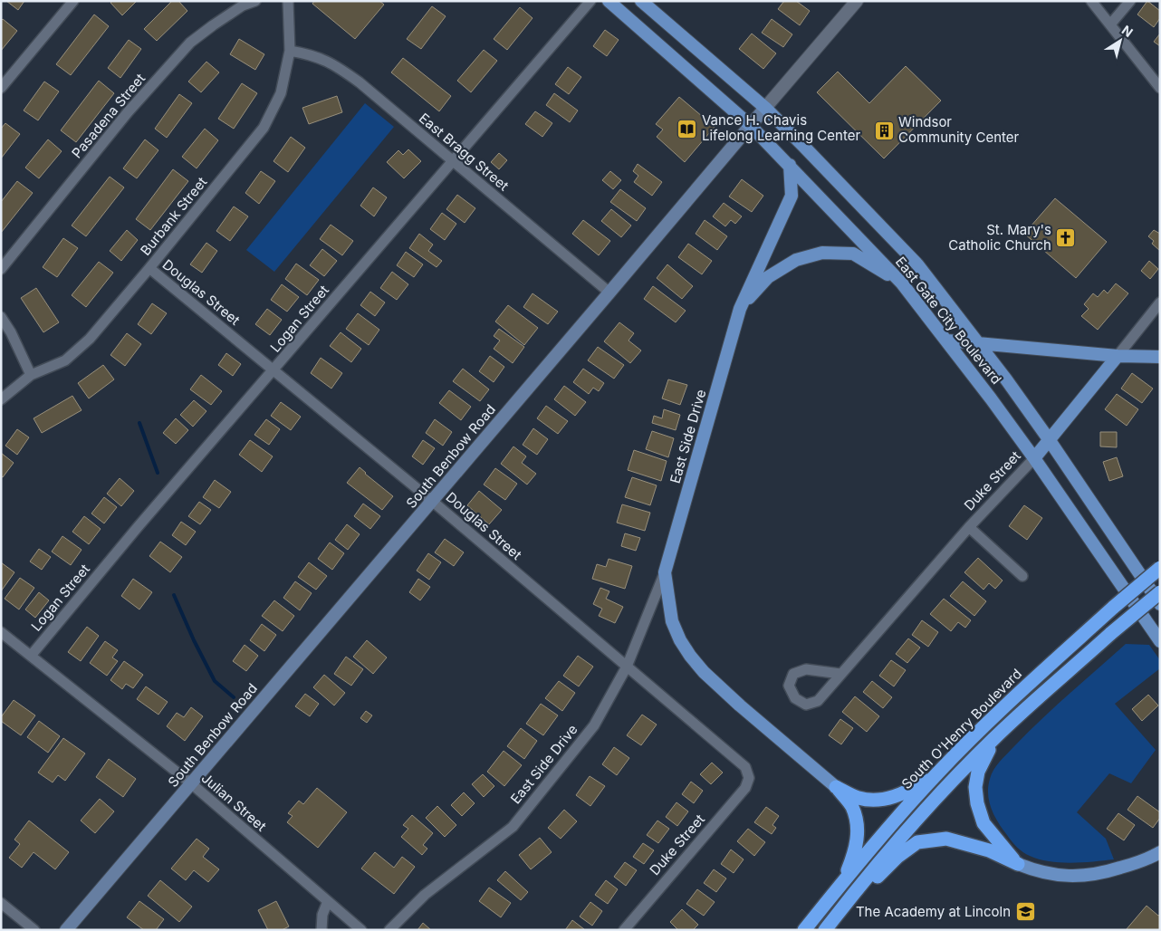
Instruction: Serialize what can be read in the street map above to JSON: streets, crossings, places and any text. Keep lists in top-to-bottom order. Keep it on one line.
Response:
{"streets":{"highway":["South O'Henry Boulevard"],"main road":["East Gate City Boulevard","East Side Drive","South Benbow Road","Duke Street"],"street":["Pasadena Street","East Bragg Street","Burbank Street","Douglas Street","Logan Street","Julian Street"]},"crossings":[["East Bragg Street","Burbank Street"],["East Bragg Street","Logan Street"],["East Bragg Street","South Benbow Road"],["Burbank Street","Douglas Street"],["Douglas Street","Logan Street"],["Douglas Street","East Side Drive"],["Douglas Street","South Benbow Road"],["Douglas Street","Duke Street"],["Logan Street","Julian Street"],["East Gate City Boulevard","East Side Drive"],["East Gate City Boulevard","South Benbow Road"],["East Gate City Boulevard","Duke Street"],["South Benbow Road","Julian Street"]],"places":{"library":["Vance H. Chavis Lifelong Learning Center"],"building":["Windsor Community Center"],"church":["St. Mary's Catholic Church"],"school or university":["The Academy at Lincoln"]},"north":"top right"}
